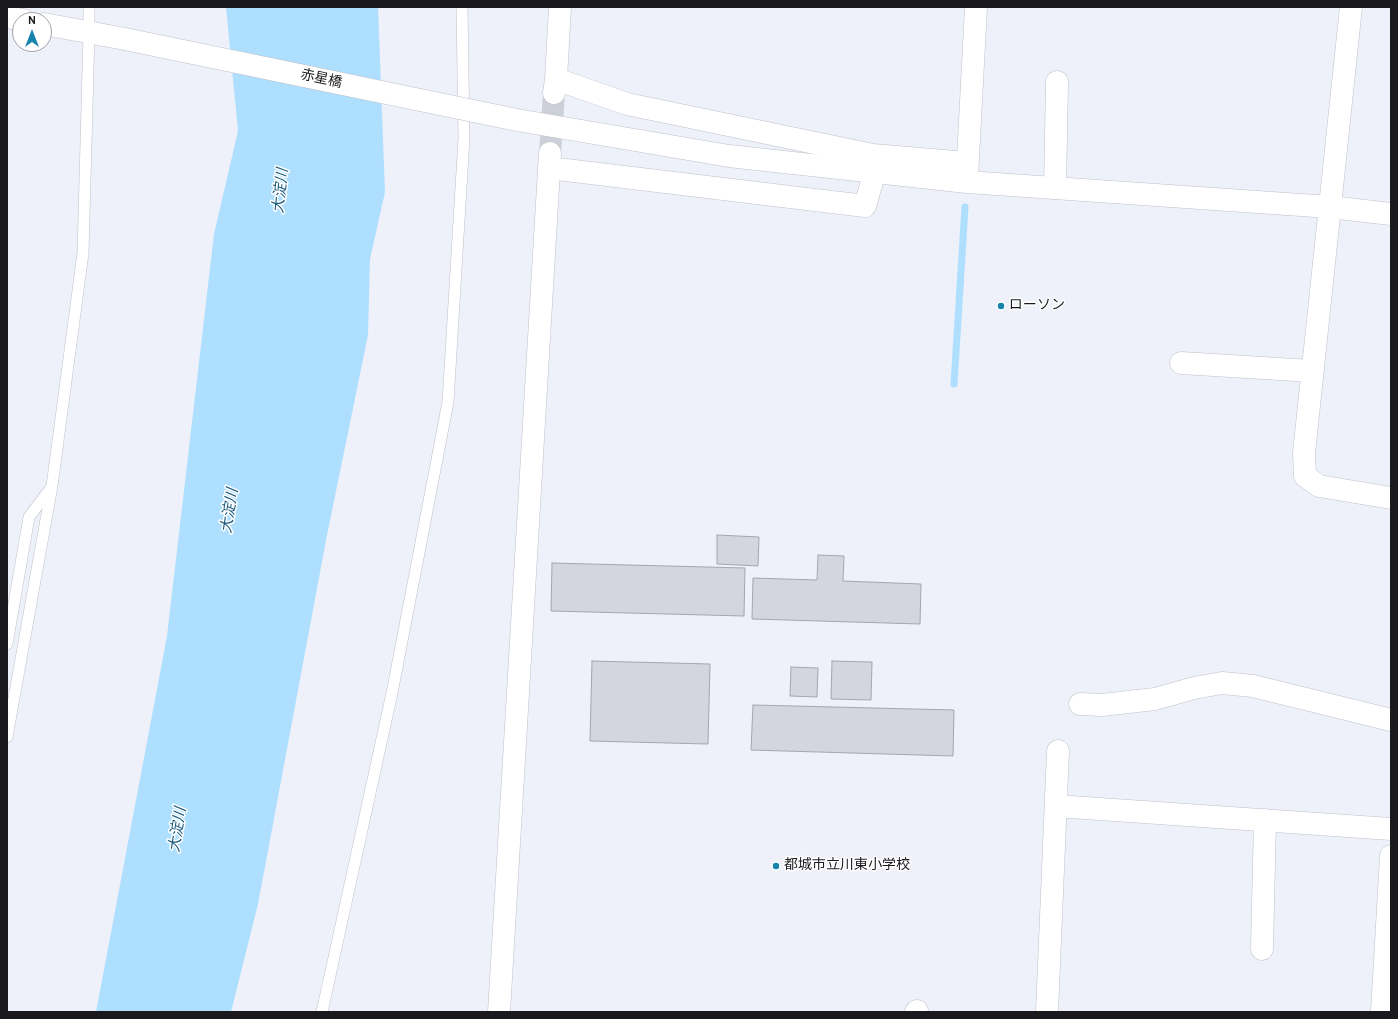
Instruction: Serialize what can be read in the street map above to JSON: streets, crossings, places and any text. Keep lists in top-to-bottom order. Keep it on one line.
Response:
{"streets":{"street":["赤星橋"]},"water":["大淀川"],"places":["ローソン","都城市立川東小学校"],"north":"top"}
